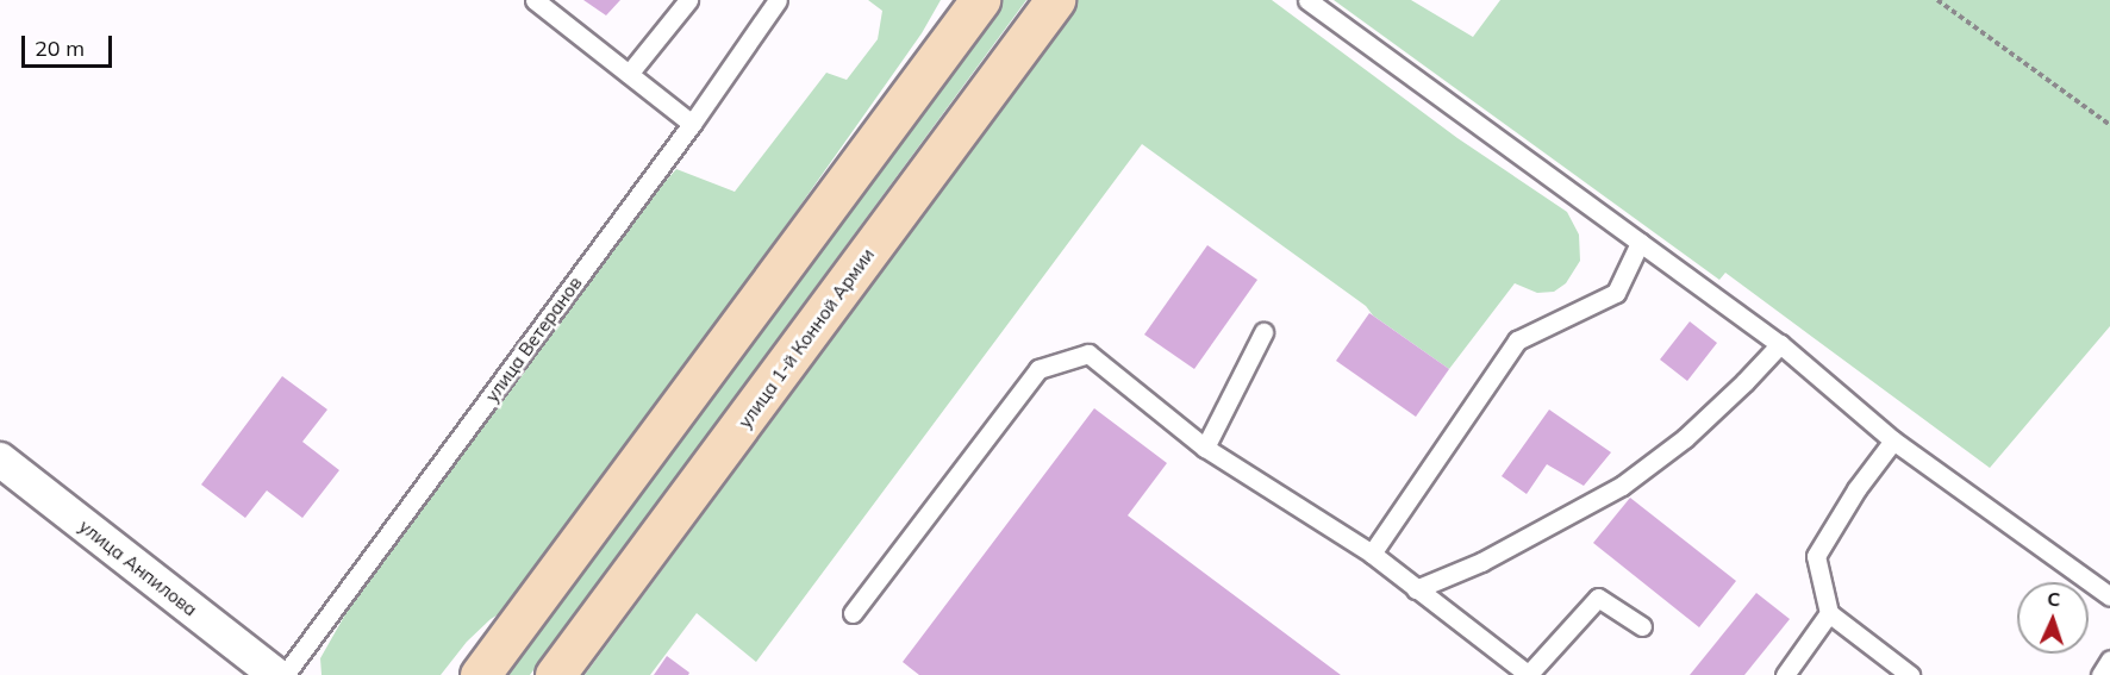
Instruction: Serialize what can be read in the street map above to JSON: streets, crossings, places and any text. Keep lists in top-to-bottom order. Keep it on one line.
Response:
{"streets":{"main road":["улица 1-й Конной Армии"],"street":["улица Анпилова"],"lane":["улица Ветеранов"]},"scale_bar":"20 m","north":"top"}
